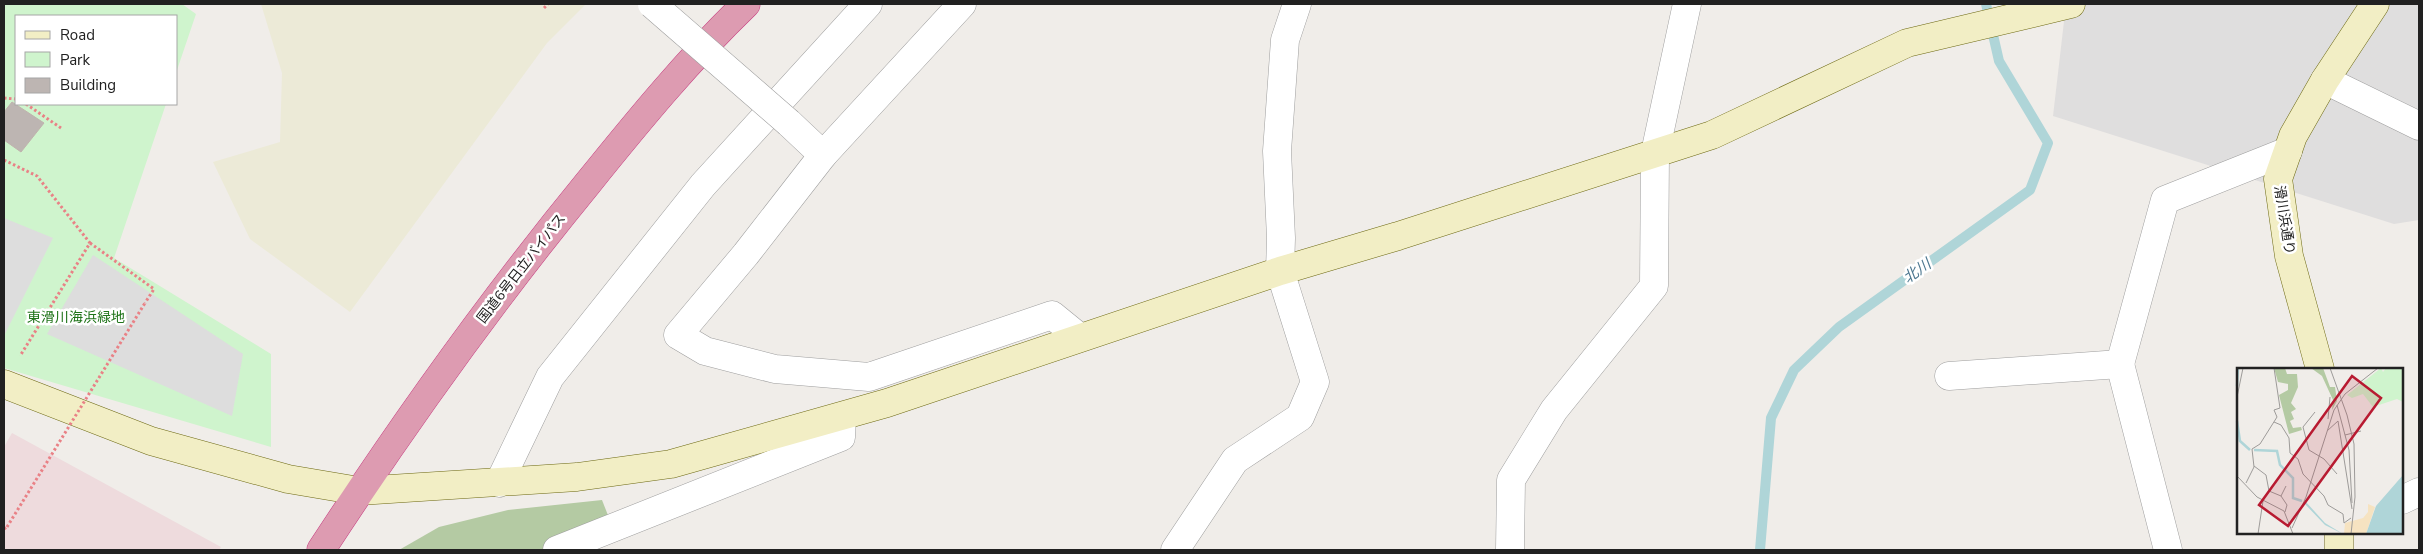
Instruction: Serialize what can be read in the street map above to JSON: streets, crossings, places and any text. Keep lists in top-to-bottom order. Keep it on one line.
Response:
{"streets":{"highway":["国道6号日立バイパス"],"street":["滑川浜通り"]},"water":["北川"],"parks":["東滑川海浜緑地"],"legend":["Road","Park","Building"]}
